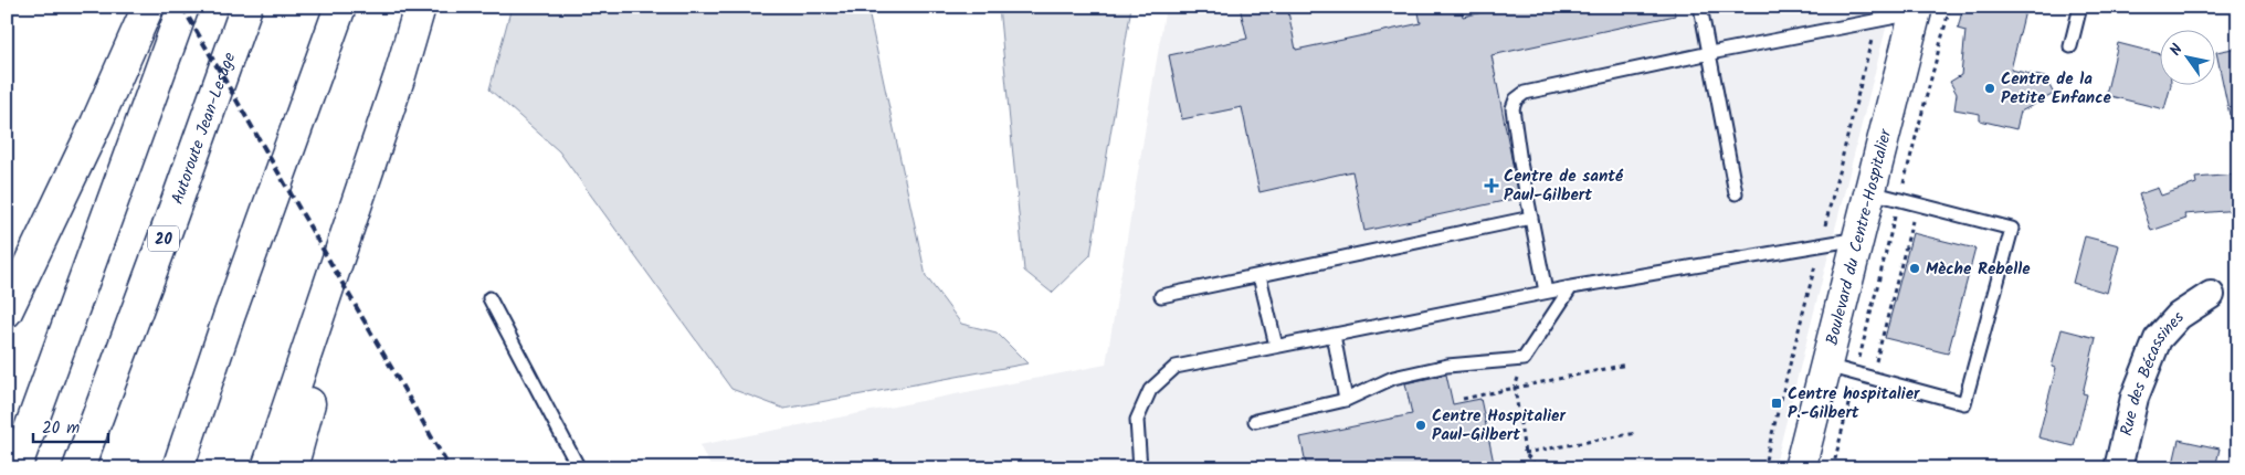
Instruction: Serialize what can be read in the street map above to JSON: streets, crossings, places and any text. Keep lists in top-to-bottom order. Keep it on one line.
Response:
{"streets":{"main road":["Autoroute Jean-Lesage","Boulevard du Centre-Hospitalier","20"],"street":["Rue des Bécassines"]},"places":{"other":["Centre de la Petite Enfance","Mèche Rebelle","Centre Hospitalier Paul-Gilbert"],"health":["Centre de santé Paul-Gilbert"],"transit":["Centre hospitalier P.-Gilbert"]},"scale_bar":"20 m","north":"top left"}
